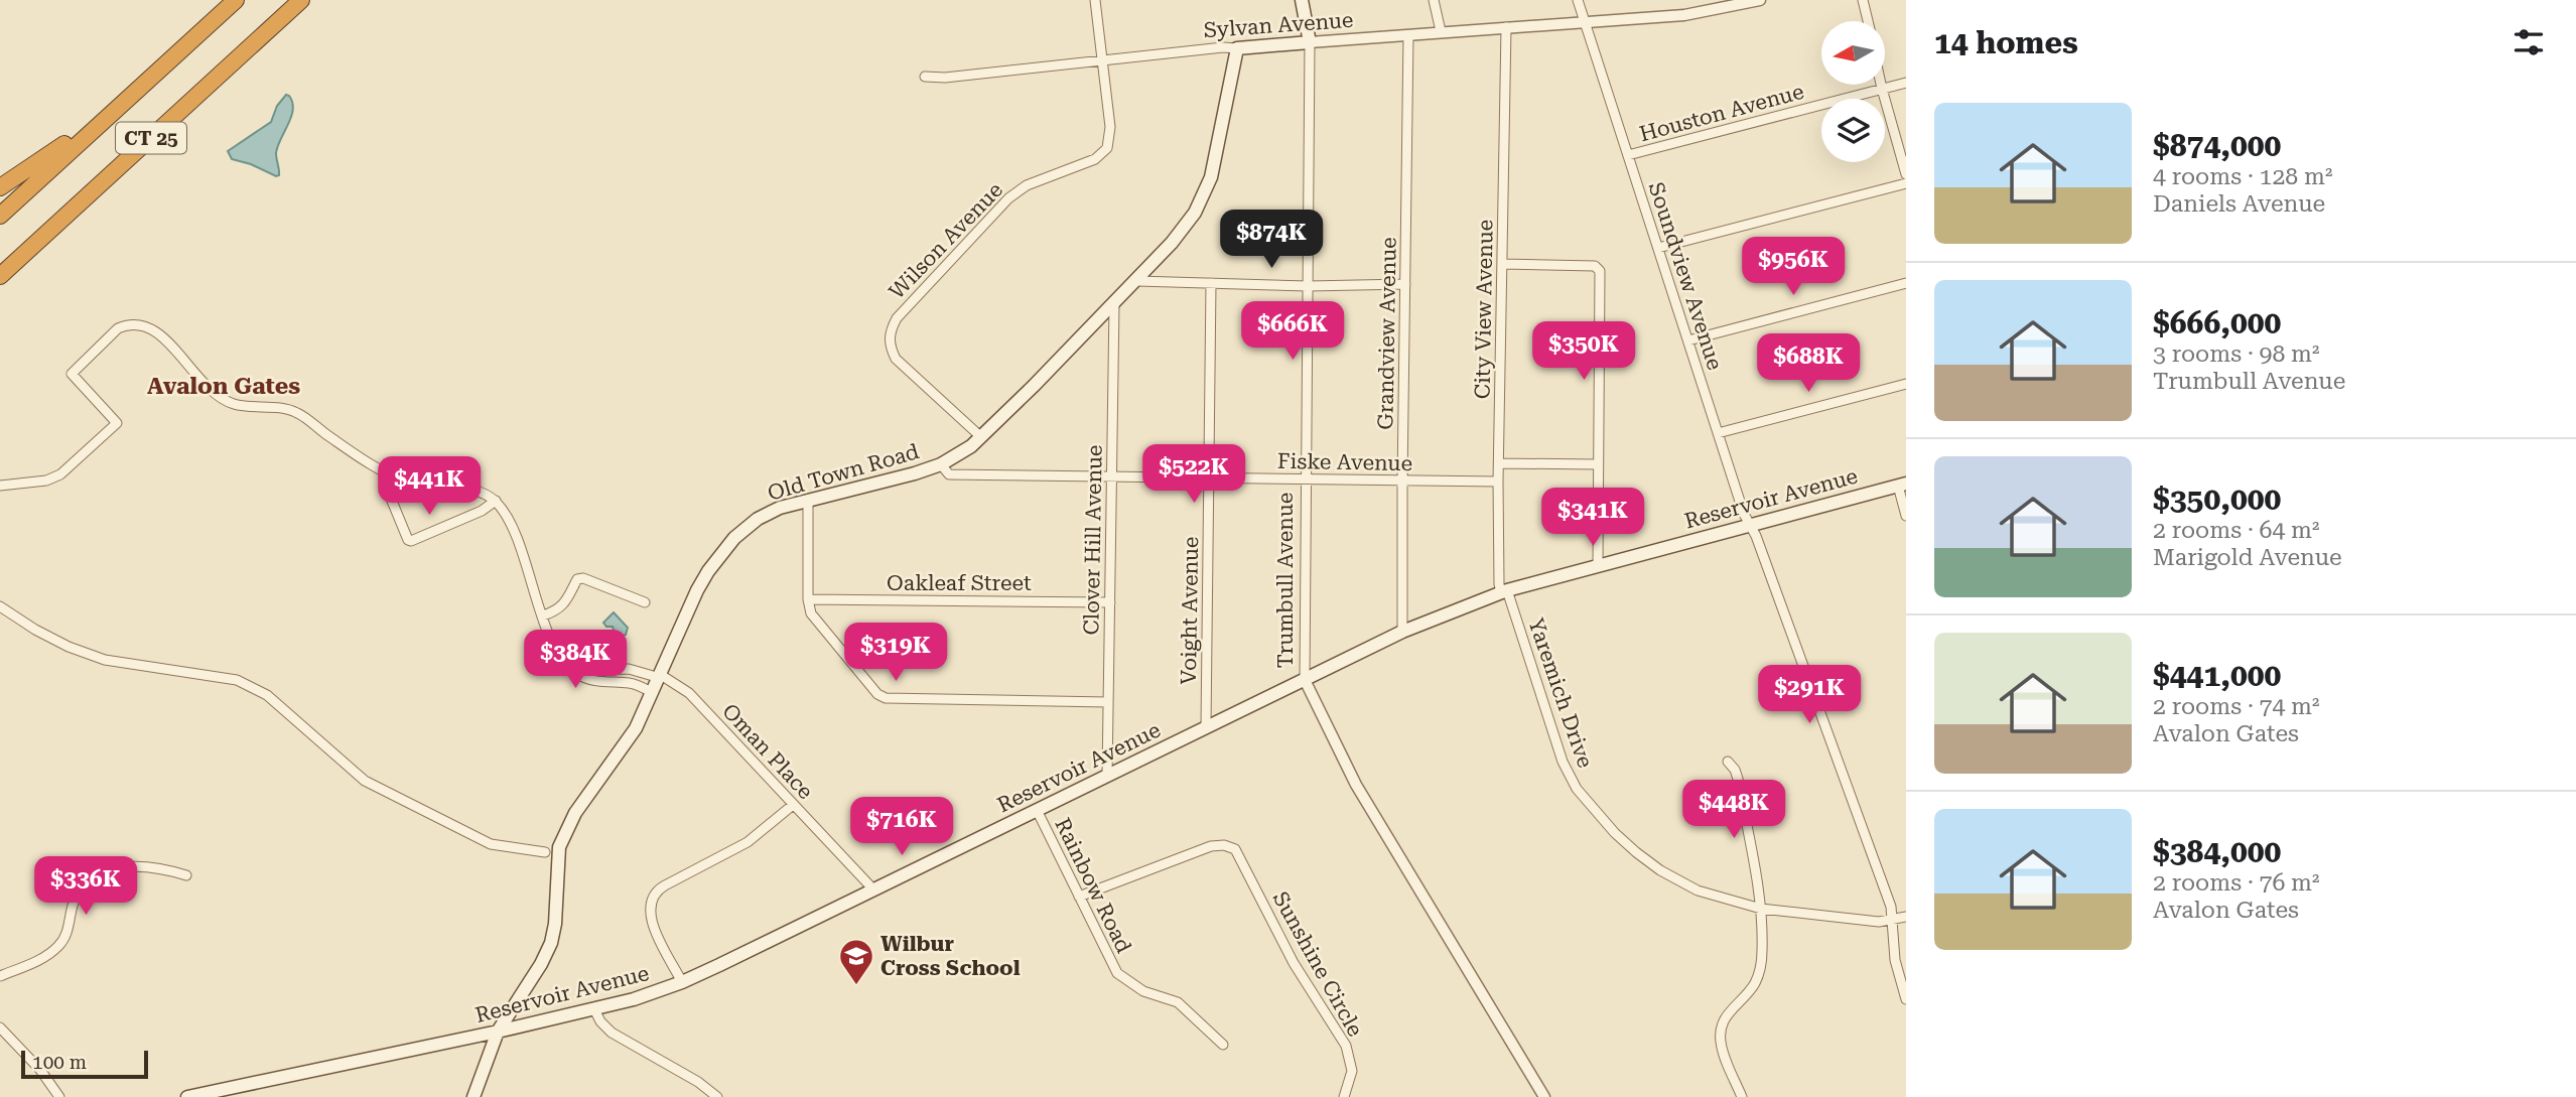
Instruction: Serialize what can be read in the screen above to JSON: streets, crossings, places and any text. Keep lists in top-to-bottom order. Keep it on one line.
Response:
{"streets":{"highway":["CT 25"],"main road":["Sylvan Avenue","Old Town Road","Reservoir Avenue"],"street":["Houston Avenue","Wilson Avenue","Soundview Avenue","City View Avenue","Grandview Avenue","Fiske Avenue","Clover Hill Avenue","Trumbull Avenue","Oakleaf Street","Voight Avenue","Yaremich Drive","Oman Place","Rainbow Road","Sunshine Circle"]},"crossings":[["Sylvan Avenue","Wilson Avenue"],["Sylvan Avenue","Soundview Avenue"],["Sylvan Avenue","City View Avenue"],["Sylvan Avenue","Grandview Avenue"],["Sylvan Avenue","Old Town Road"],["Sylvan Avenue","Trumbull Avenue"],["Houston Avenue","Soundview Avenue"],["Wilson Avenue","Old Town Road"],["Soundview Avenue","Reservoir Avenue"],["Soundview Avenue","Yaremich Drive"],["City View Avenue","Fiske Avenue"],["City View Avenue","Reservoir Avenue"],["City View Avenue","Yaremich Drive"],["Grandview Avenue","Fiske Avenue"],["Grandview Avenue","Reservoir Avenue"],["Fiske Avenue","Old Town Road"],["Fiske Avenue","Clover Hill Avenue"],["Fiske Avenue","Trumbull Avenue"],["Fiske Avenue","Voight Avenue"],["Old Town Road","Reservoir Avenue"],["Old Town Road","Clover Hill Avenue"],["Old Town Road","Oman Place"],["Reservoir Avenue","Clover Hill Avenue"],["Reservoir Avenue","Trumbull Avenue"],["Reservoir Avenue","Voight Avenue"],["Reservoir Avenue","Yaremich Drive"],["Reservoir Avenue","Oman Place"],["Reservoir Avenue","Rainbow Road"],["Clover Hill Avenue","Oakleaf Street"],["Rainbow Road","Sunshine Circle"]],"districts":["Avalon Gates"],"places":{"school or university":["Wilbur Cross School"]},"scale_bar":"100 m","north":"left","page":{"heading":"14 homes","list":[{"name":"$874,000","note":"4 rooms · 128 m² · Daniels Avenue"},{"name":"$666,000","note":"3 rooms · 98 m² · Trumbull Avenue"},{"name":"$350,000","note":"2 rooms · 64 m² · Marigold Avenue"},{"name":"$441,000","note":"2 rooms · 74 m² · Avalon Gates"},{"name":"$384,000","note":"2 rooms · 76 m² · Avalon Gates"}],"price":["$874K","$956K","$666K","$350K","$688K","$522K","$441K","$341K","$319K","$384K","$291K","$448K","$716K","$336K"],"scale":"100 m"}}
